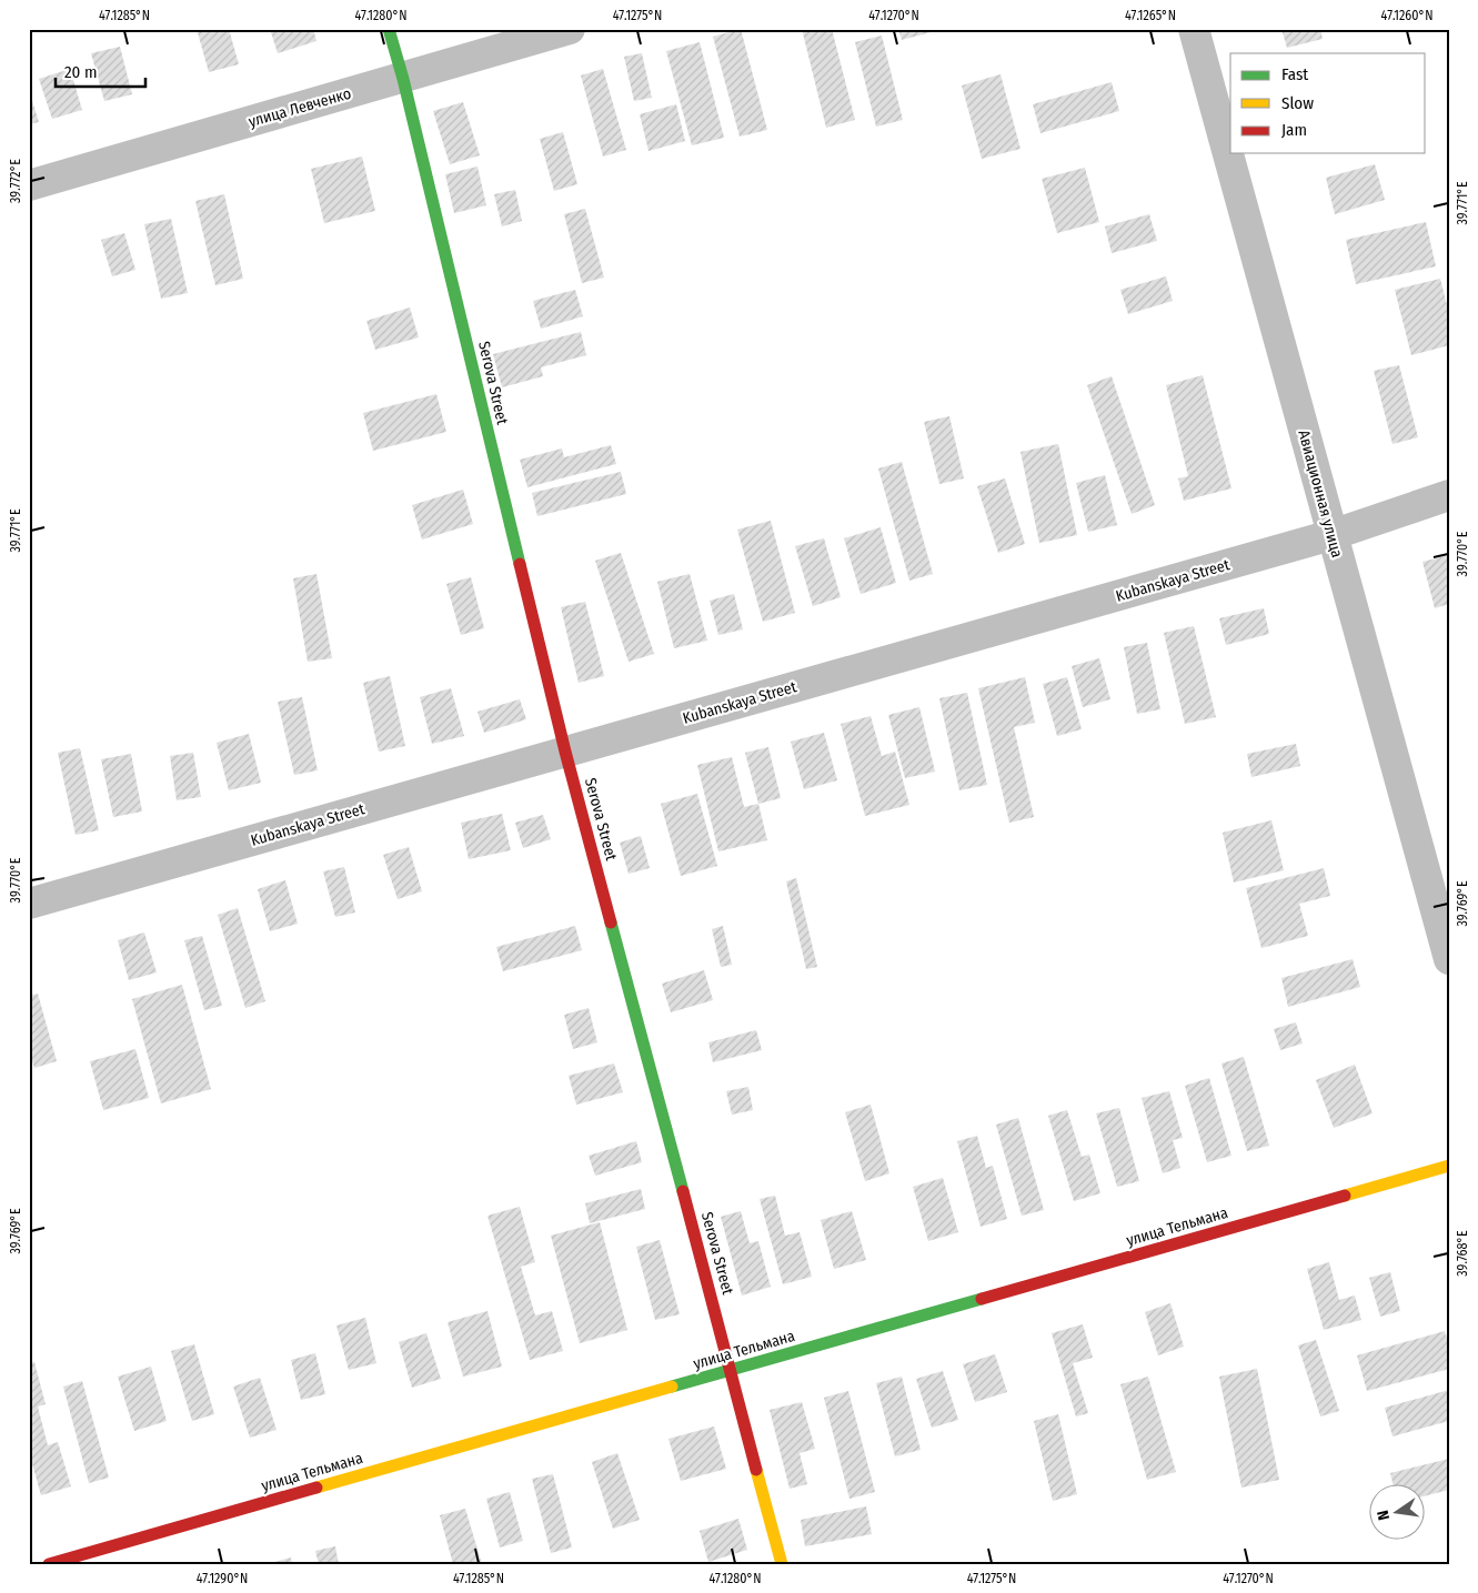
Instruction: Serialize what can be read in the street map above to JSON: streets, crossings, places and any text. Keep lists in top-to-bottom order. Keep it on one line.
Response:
{"streets":{"street":["улица Левченко","Serova Street","Авиационная улица","Kubanskaya Street","улица Тельмана"]},"crossings":[["улица Левченко","Serova Street"],["Serova Street","Kubanskaya Street"],["Serova Street","улица Тельмана"],["Авиационная улица","Kubanskaya Street"]],"legend":["Fast","Slow","Jam"],"scale_bar":"20 m","north":"left","coordinates":["47.1285°N","47.1280°N","47.1275°N","47.1270°N","47.1265°N","47.1260°N","39.772°E","39.771°E","39.770°E","39.769°E","39.768°E","47.1290°N"]}
